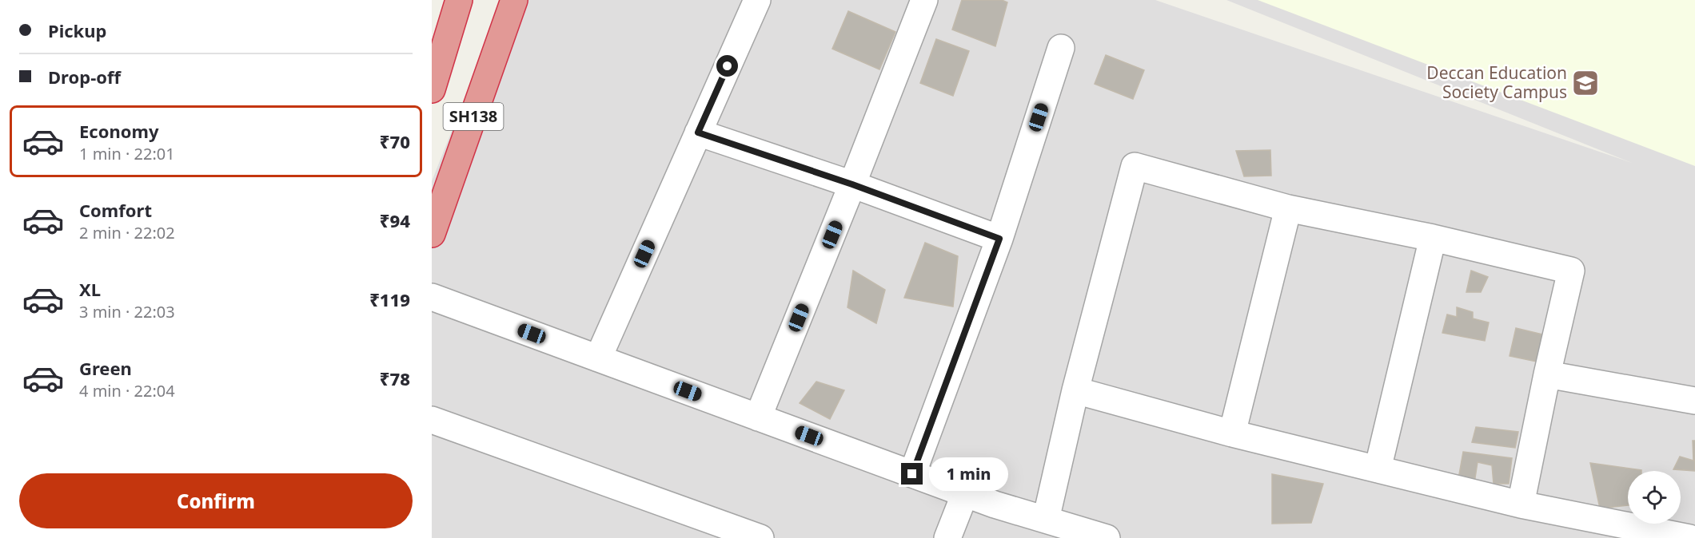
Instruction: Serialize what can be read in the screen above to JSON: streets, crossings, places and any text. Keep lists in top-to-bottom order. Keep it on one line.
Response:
{"streets":{"highway":["SH138"]},"places":{"school or university":["Deccan Education Society Campus"]},"page":{"banner":["Pickup","Drop-off"],"list":[{"name":"Economy","note":"1 min · 22:01","value":"₹70"},{"name":"Comfort","note":"2 min · 22:02","value":"₹94"},{"name":"XL","note":"3 min · 22:03","value":"₹119"},{"name":"Green","note":"4 min · 22:04","value":"₹78"}],"bubble":"1 min","buttons":"Confirm"}}
